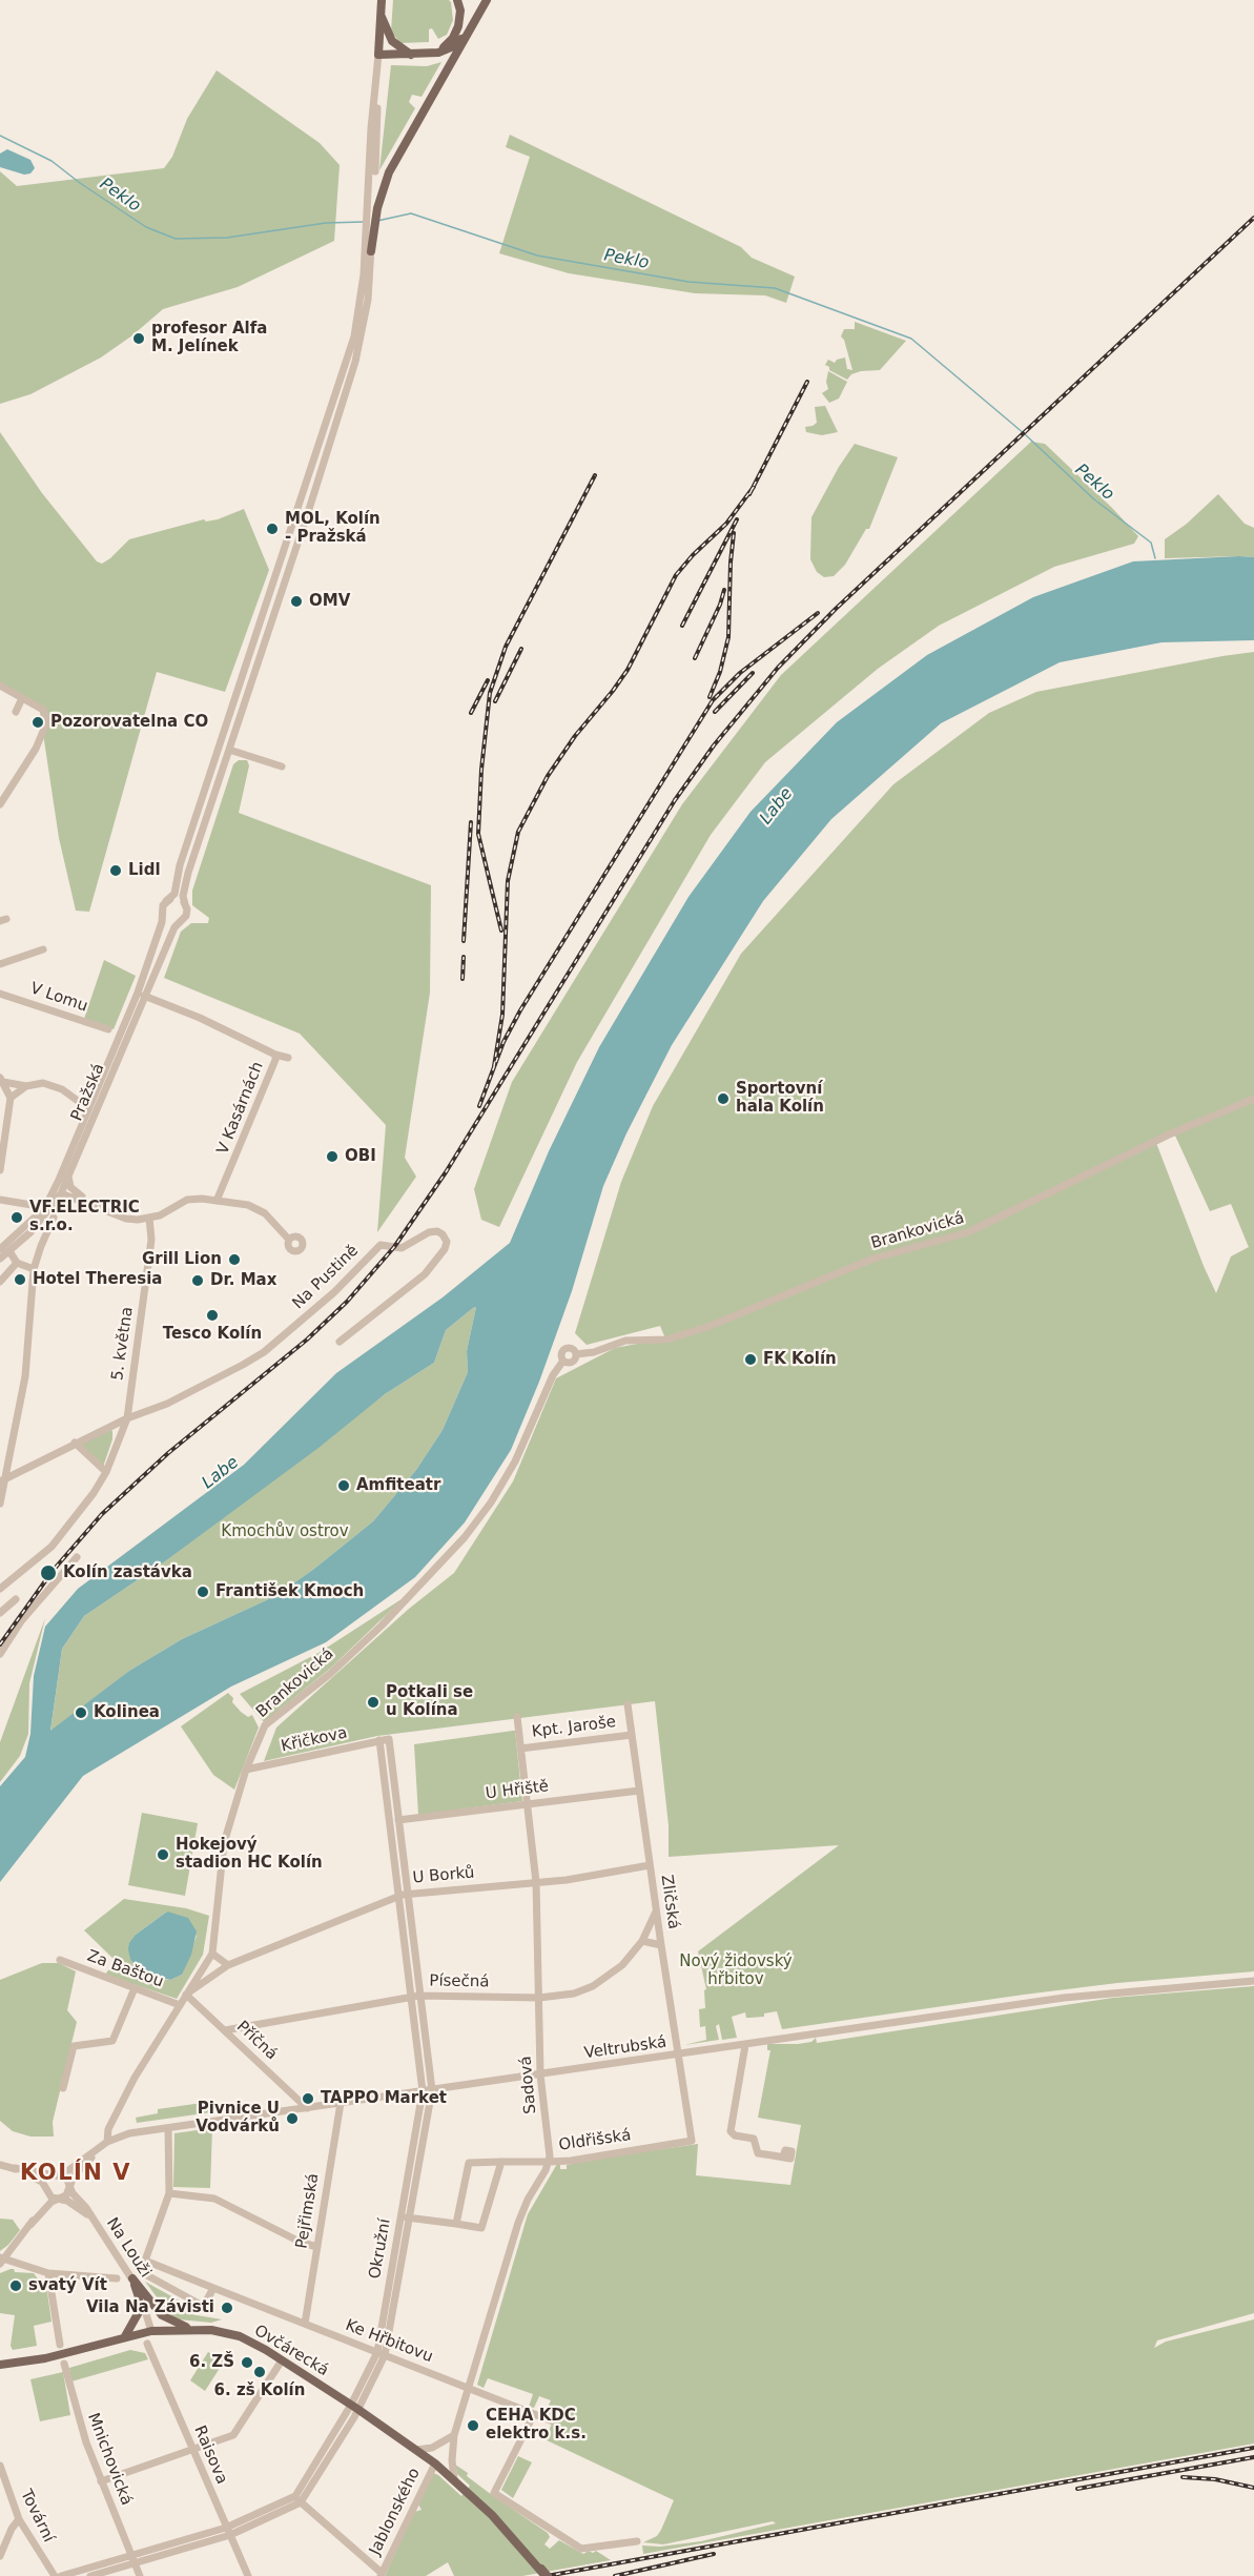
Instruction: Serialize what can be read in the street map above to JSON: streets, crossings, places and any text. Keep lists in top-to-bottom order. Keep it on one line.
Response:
{"streets":{"main road":["Ovčárecká"],"street":["V Lomu","Pražská","V Kasárnách","Brankovická","Na Pustině","5. května","Kpt. Jaroše","Křičkova","U Hřiště","U Borků","Zličská","Za Baštou","Písečná","Příčná","Veltrubská","Sadová","Oldřišská","Pejřimská","Na Louži","Okružní","Ke Hřbitovu","Raisova","Mnichovická","Jablonského","Tovární"]},"crossings":[["Pražská","V Kasárnách"],["Brankovická","Křičkova"],["Brankovická","U Borků"],["Brankovická","Za Baštou"],["Brankovická","Příčná"],["Brankovická","Veltrubská"],["Na Pustině","5. května"],["Kpt. Jaroše","Zličská"],["Kpt. Jaroše","Sadová"],["Křičkova","Okružní"],["U Hřiště","Zličská"],["U Hřiště","Sadová"],["U Hřiště","Okružní"],["U Borků","Zličská"],["U Borků","Příčná"],["U Borků","Sadová"],["U Borků","Okružní"],["Zličská","Písečná"],["Zličská","Veltrubská"],["Zličská","Oldřišská"],["Písečná","Příčná"],["Písečná","Sadová"],["Písečná","Okružní"],["Příčná","Veltrubská"],["Veltrubská","Sadová"],["Veltrubská","Pejřimská"],["Veltrubská","Okružní"],["Sadová","Oldřišská"],["Pejřimská","Ke Hřbitovu"],["Na Louži","Ovčárecká"],["Okružní","Ke Hřbitovu"],["Okružní","Ovčárecká"],["Ovčárecká","Jablonského"]],"districts":["KOLÍN V"],"water":["Peklo","Labe"],"parks":["Kmochův ostrov","Nový židovský hřbitov"],"places":["profesor Alfa M. Jelínek","MOL, Kolín - Pražská","OMV","Pozorovatelna CO","Lidl","Sportovní hala Kolín","OBI","VF.ELECTRIC s.r.o.","Grill Lion","Hotel Theresia","Dr. Max","Tesco Kolín","FK Kolín","Amfiteatr","Kolín zastávka","František Kmoch","Potkali se u Kolína","Kolinea","Hokejový stadion HC Kolín","TAPPO Market","Pivnice U Vodvárků","svatý Vít","Vila Na Závisti","6. ZŠ","6. zš Kolín","CEHA KDC elektro k.s."]}
